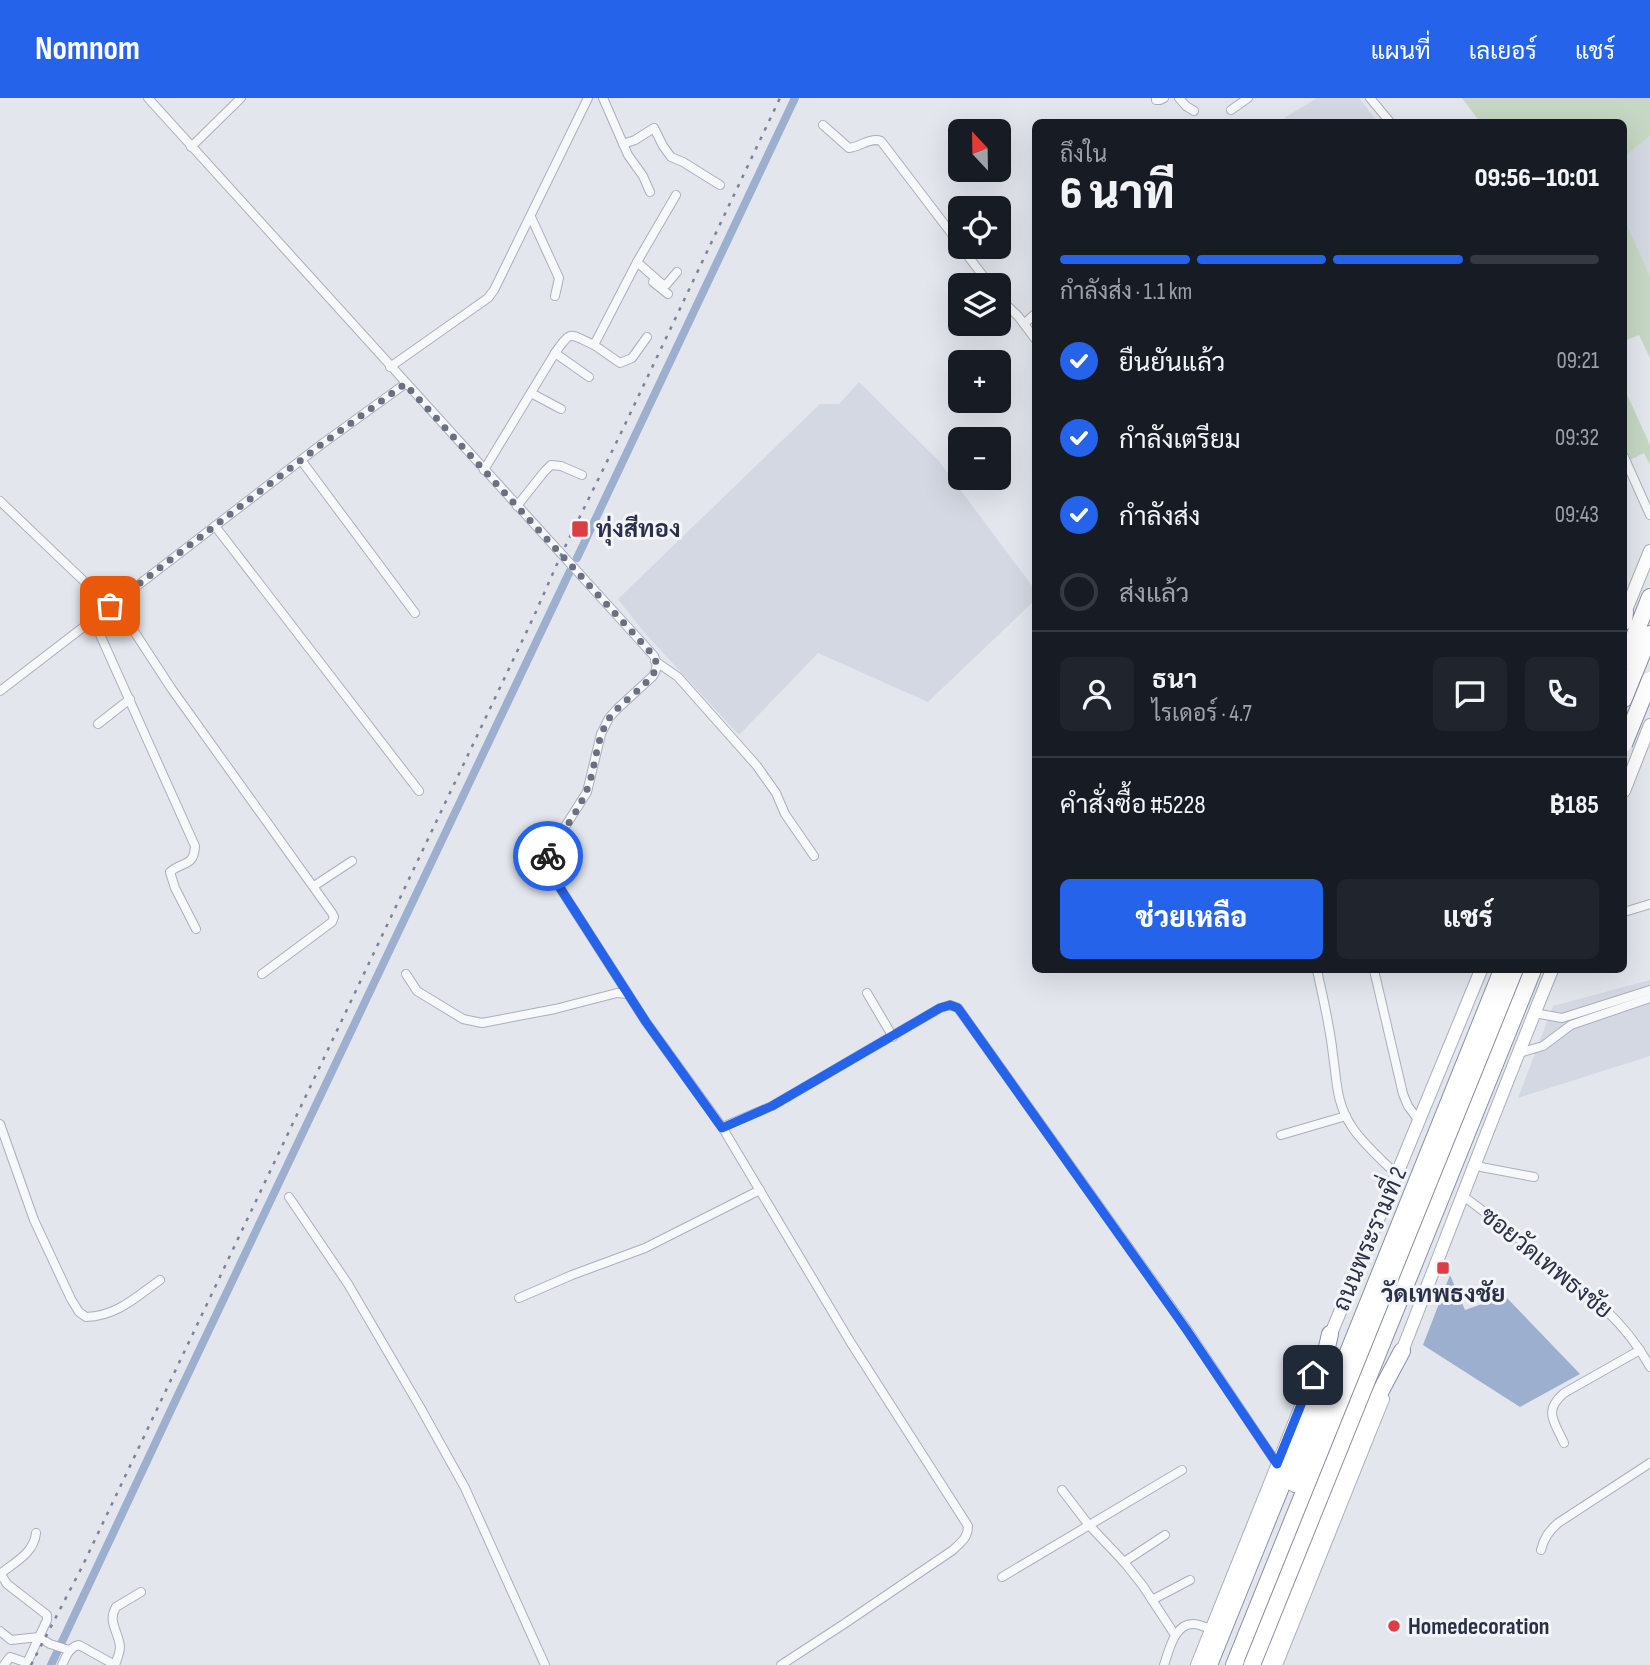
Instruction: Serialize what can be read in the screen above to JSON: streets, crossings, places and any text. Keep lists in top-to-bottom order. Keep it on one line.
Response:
{"streets":{"highway":["ถนนพระรามที่ 2"],"street":["ซอยวัดเทพธงชัย"]},"places":{"transit":["ทุ่งสีทอง","วัดเทพธงชัย"],"other":["Homedecoration"]},"north":"top","page":{"header":"Nomnom","nav":["แผนที่","เลเยอร์","แชร์"],"map_buttons":["+","−"],"heading":["6 นาที","ถึงใน","09:56–10:01"],"panel":["ธนา","ไรเดอร์ · 4.7","คำสั่งซื้อ #5228","฿185"],"bar":"กำลังส่ง · 1.1 km","list":[["ยืนยันแล้ว","09:21"],["กำลังเตรียม","09:32"],["กำลังส่ง","09:43"],"ส่งแล้ว"],"buttons":["ช่วยเหลือ","แชร์"]}}
